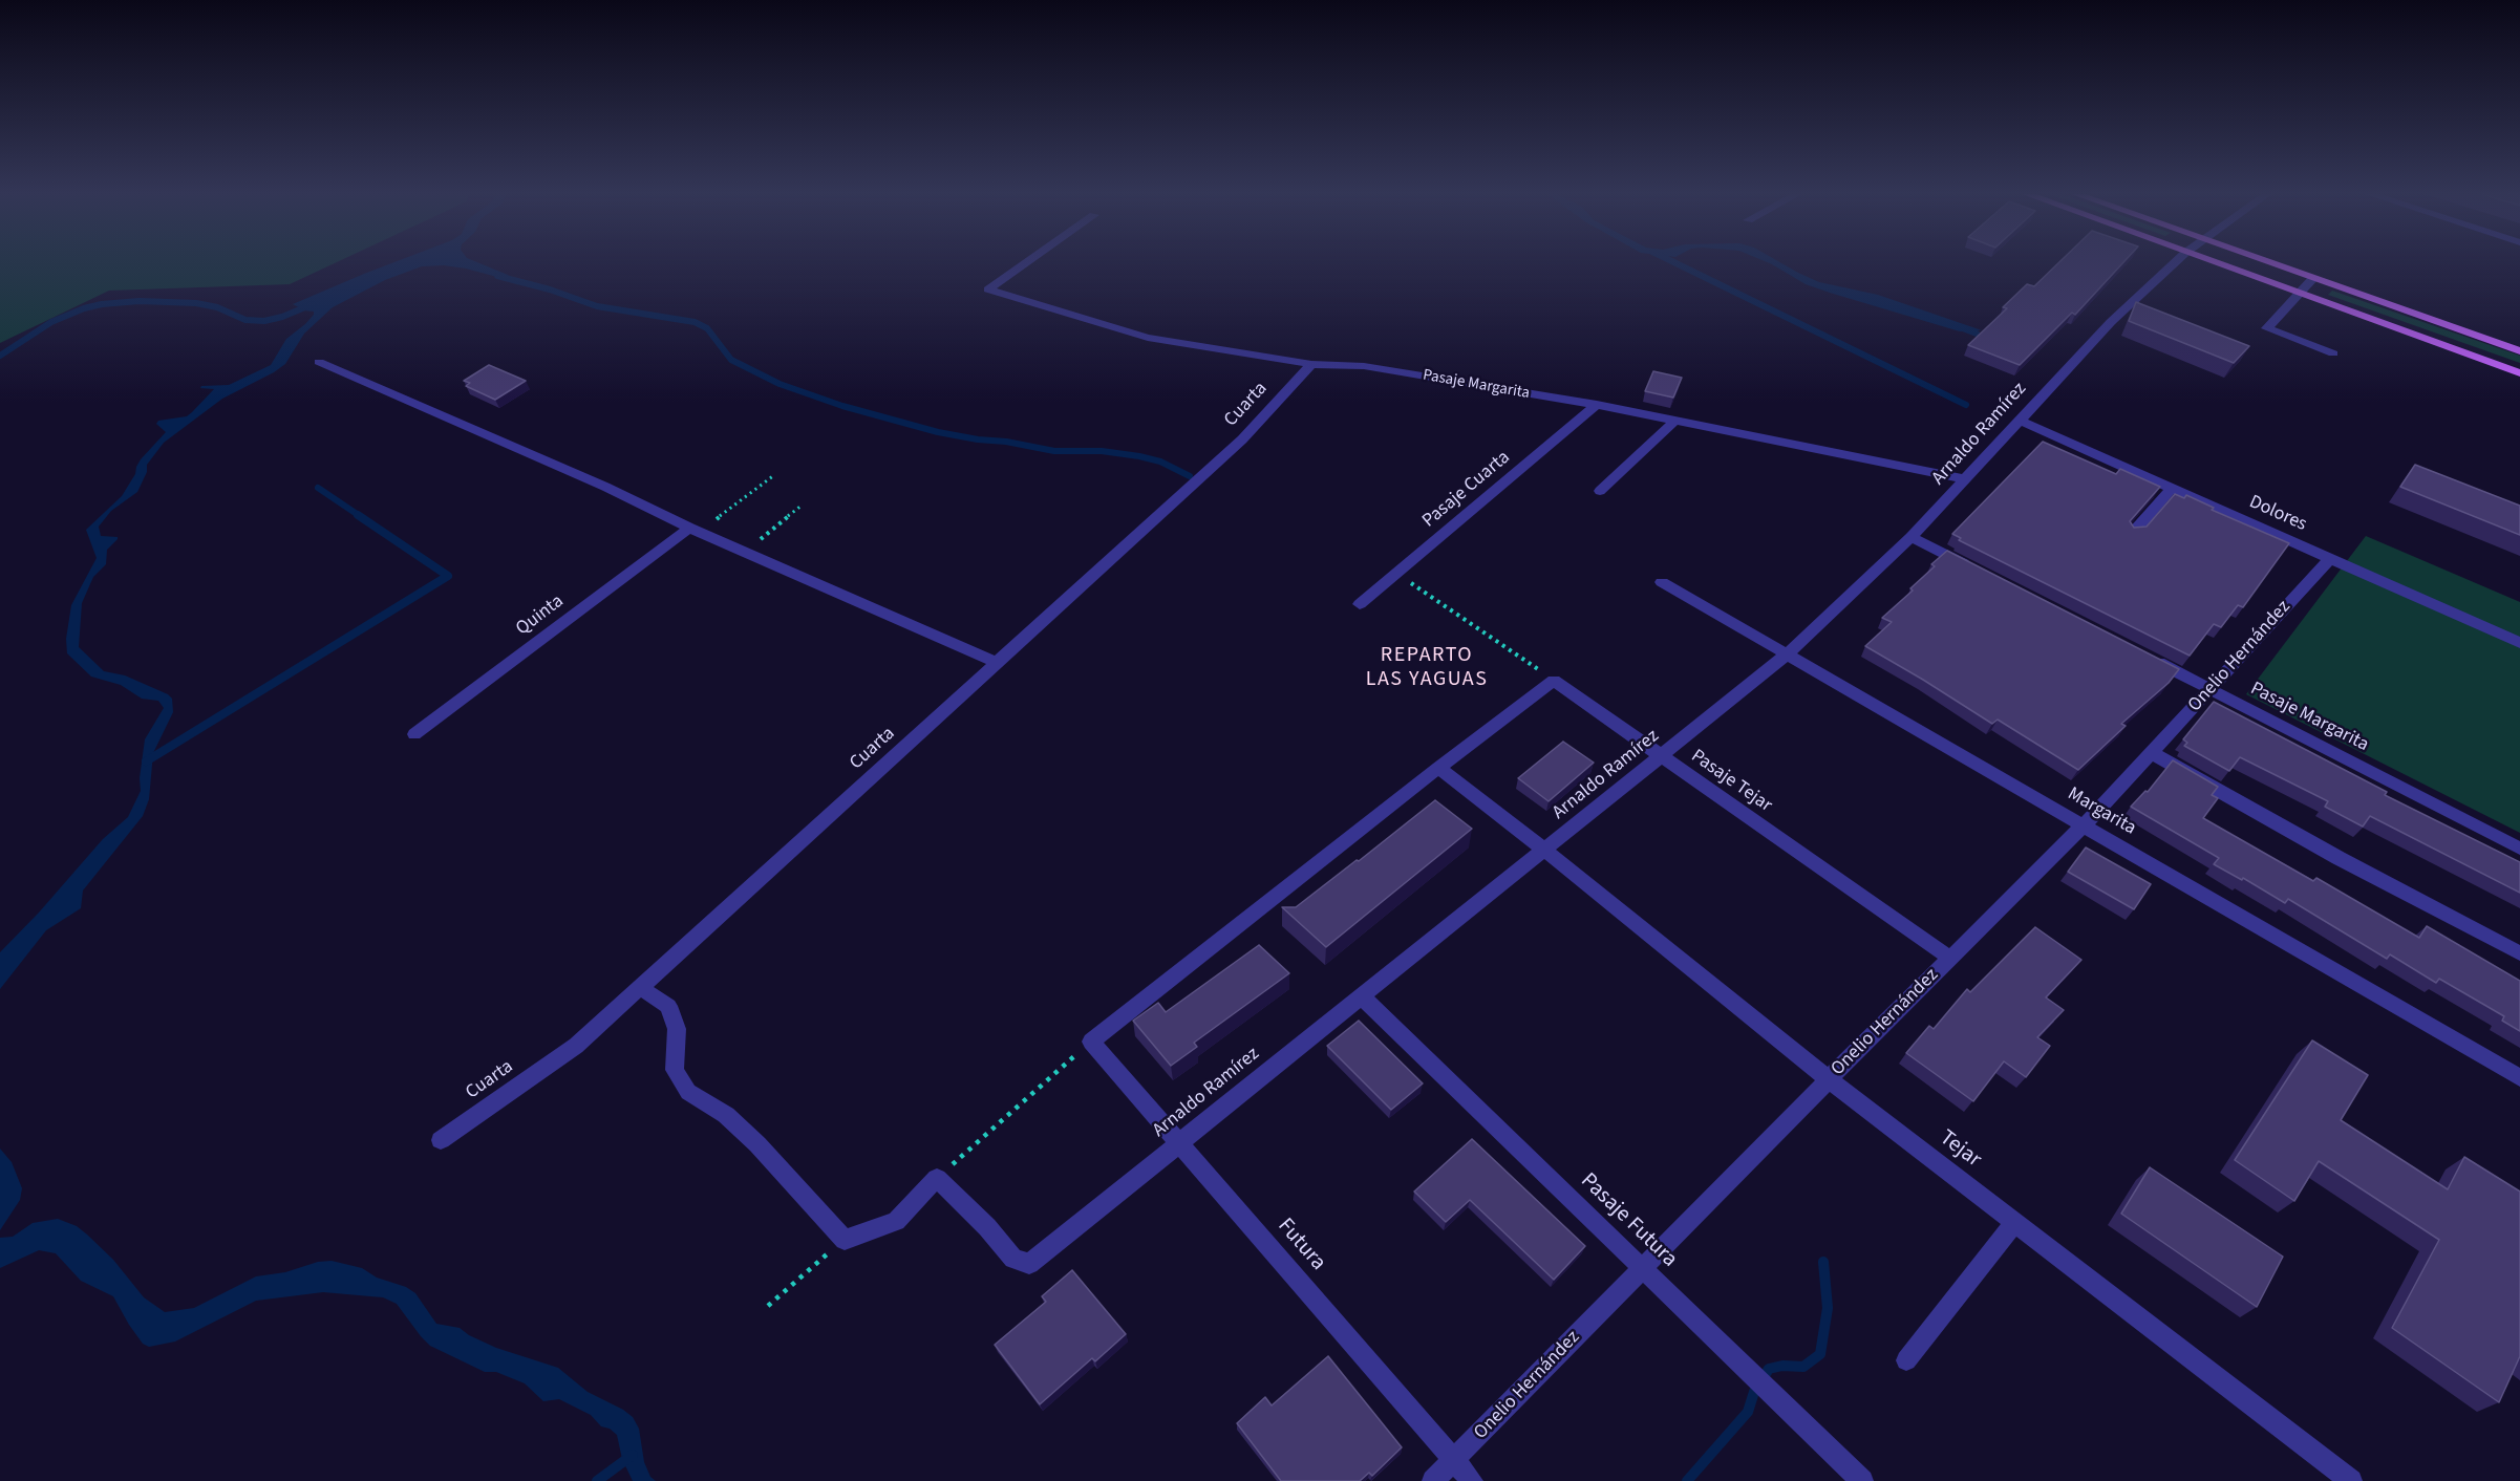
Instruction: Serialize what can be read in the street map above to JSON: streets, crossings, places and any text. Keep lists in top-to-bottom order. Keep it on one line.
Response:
{"streets":{"street":["Pasaje Margarita","Cuarta","Arnaldo Ramírez","Pasaje Cuarta","Dolores","Quinta","Onelio Hernández","Pasaje Tejar","Margarita","Tejar","Pasaje Futura","Futura"]},"crossings":[["Pasaje Margarita","Cuarta"],["Pasaje Margarita","Arnaldo Ramírez"],["Pasaje Margarita","Pasaje Cuarta"],["Pasaje Margarita","Onelio Hernández"],["Arnaldo Ramírez","Dolores"],["Arnaldo Ramírez","Pasaje Tejar"],["Arnaldo Ramírez","Margarita"],["Arnaldo Ramírez","Tejar"],["Arnaldo Ramírez","Pasaje Futura"],["Arnaldo Ramírez","Futura"],["Dolores","Onelio Hernández"],["Onelio Hernández","Pasaje Tejar"],["Onelio Hernández","Margarita"],["Onelio Hernández","Tejar"],["Onelio Hernández","Pasaje Futura"],["Onelio Hernández","Futura"]],"districts":["REPARTO LAS YAGUAS"]}
